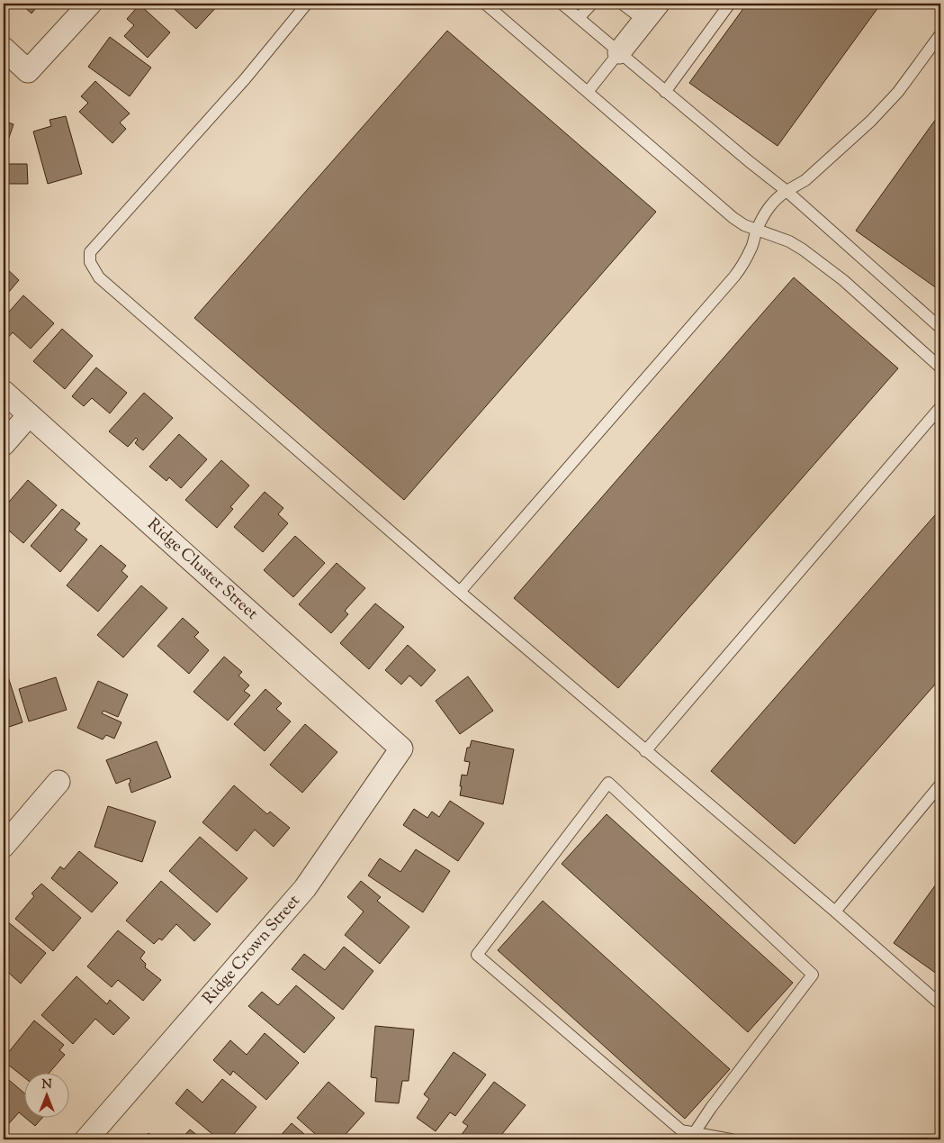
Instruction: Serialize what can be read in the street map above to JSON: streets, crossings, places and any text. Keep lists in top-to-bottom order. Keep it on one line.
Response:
{"streets":{"street":["Ridge Cluster Street","Ridge Crown Street"]},"crossings":[["Ridge Cluster Street","Ridge Crown Street"]],"north":"top"}
